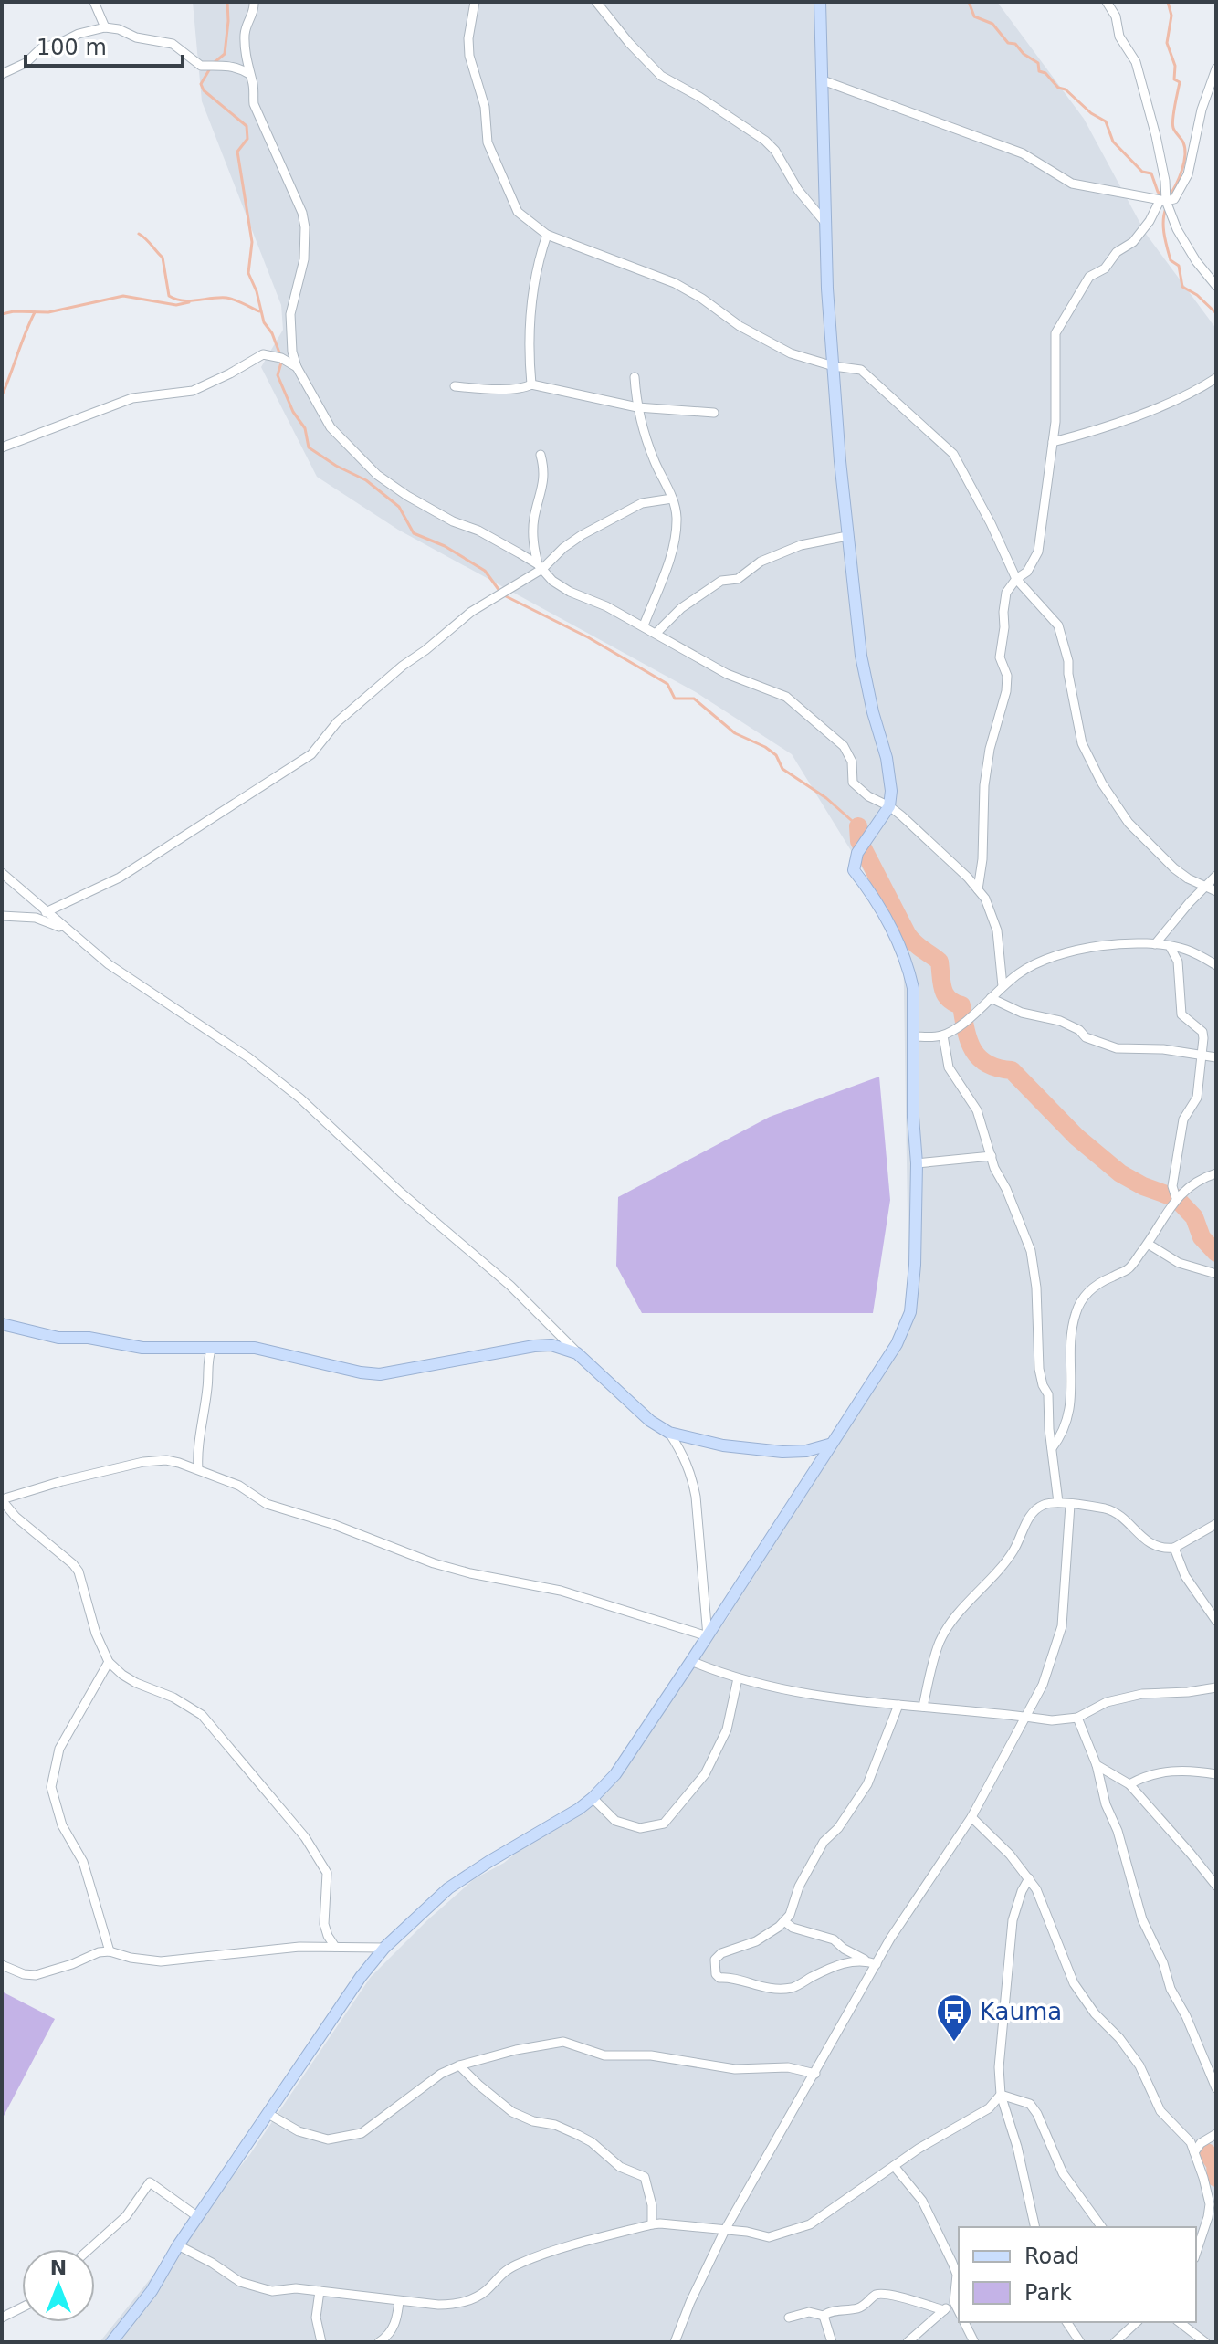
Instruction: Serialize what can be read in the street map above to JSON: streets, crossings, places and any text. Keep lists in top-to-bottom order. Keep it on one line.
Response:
{"places":{"bus stop":["Kauma"]},"legend":["Road","Park"],"scale_bar":"100 m","north":"top"}
